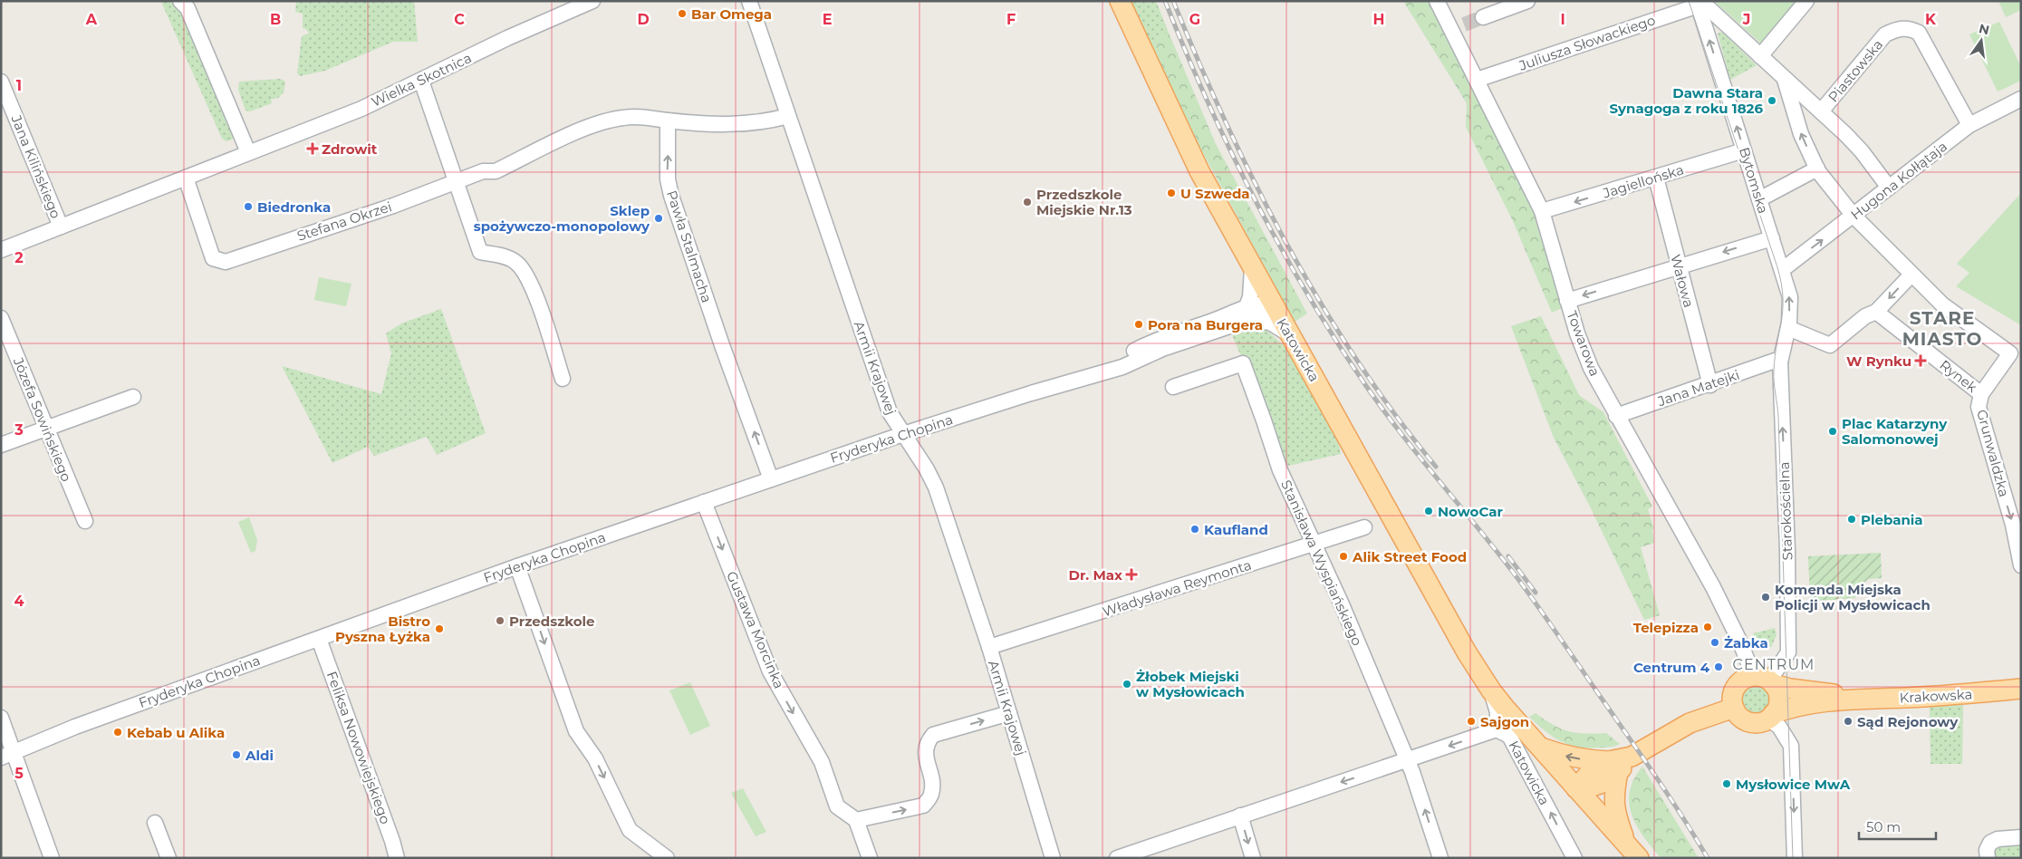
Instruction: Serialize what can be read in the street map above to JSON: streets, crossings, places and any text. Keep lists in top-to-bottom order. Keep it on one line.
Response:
{"streets":{"main road":["Katowicka","Krakowska"],"street":["Juliusza Słowackiego","Piastowska","Wielka Skotnica","Jana Kilińskiego","Bytomska","Hugona Kołłątaja","Jagiellońska","Stefana Okrzei","Pawła Stalmacha","Wałowa","Towarowa","Armii Krajowej","Rynek","Jana Matejki","Józefa Sowińskiego","Fryderyka Chopina","Grunwaldzka","Starokościelna","Stanisława Wyspiańskiego","Władysława Reymonta","Gustawa Morcinka","Feliksa Nowowiejskiego"]},"crossings":[["Juliusza Słowackiego","Bytomska"],["Juliusza Słowackiego","Towarowa"],["Piastowska","Hugona Kołłątaja"],["Wielka Skotnica","Jana Kilińskiego"],["Wielka Skotnica","Stefana Okrzei"],["Bytomska","Hugona Kołłątaja"],["Bytomska","Jagiellońska"],["Bytomska","Jana Matejki"],["Bytomska","Starokościelna"],["Hugona Kołłątaja","Rynek"],["Jagiellońska","Wałowa"],["Jagiellońska","Towarowa"],["Pawła Stalmacha","Fryderyka Chopina"],["Wałowa","Jana Matejki"],["Towarowa","Jana Matejki"],["Towarowa","Starokościelna"],["Towarowa","Krakowska"],["Katowicka","Fryderyka Chopina"],["Armii Krajowej","Fryderyka Chopina"],["Armii Krajowej","Władysława Reymonta"],["Rynek","Grunwaldzka"],["Jana Matejki","Starokościelna"],["Fryderyka Chopina","Gustawa Morcinka"],["Fryderyka Chopina","Feliksa Nowowiejskiego"],["Starokościelna","Krakowska"],["Stanisława Wyspiańskiego","Władysława Reymonta"]],"one_way":["Bytomska","Pawła Stalmacha","Grunwaldzka","Starokościelna","Gustawa Morcinka"],"districts":["STARE MIASTO","CENTRUM"],"places":{"other":["Bar Omega","Dawna Stara Synagoga z roku 1826","U Szweda","Przedszkole Miejskie Nr.13","Biedronka","Sklep spożywczo-monopolowy","Pora na Burgera","Plac Katarzyny Salomonowej","NowoCar","Plebania","Kaufland","Alik Street Food","Komenda Miejska Policji w Mysłowicach","Przedszkole","Telepizza","Bistro Pyszna Łyżka","Żabka","Centrum 4","Żłobek Miejski w Mysłowicach","Sajgon","Sąd Rejonowy","Kebab u Alika","Aldi","Mysłowice MwA"],"health":["Zdrowit","W Rynku","Dr. Max"]},"scale_bar":"50 m","north":"top","grid":{"columns":["A","B","C","D","E","F","G","H","I","J","K"],"rows":["1","2","3","4","5"]}}
